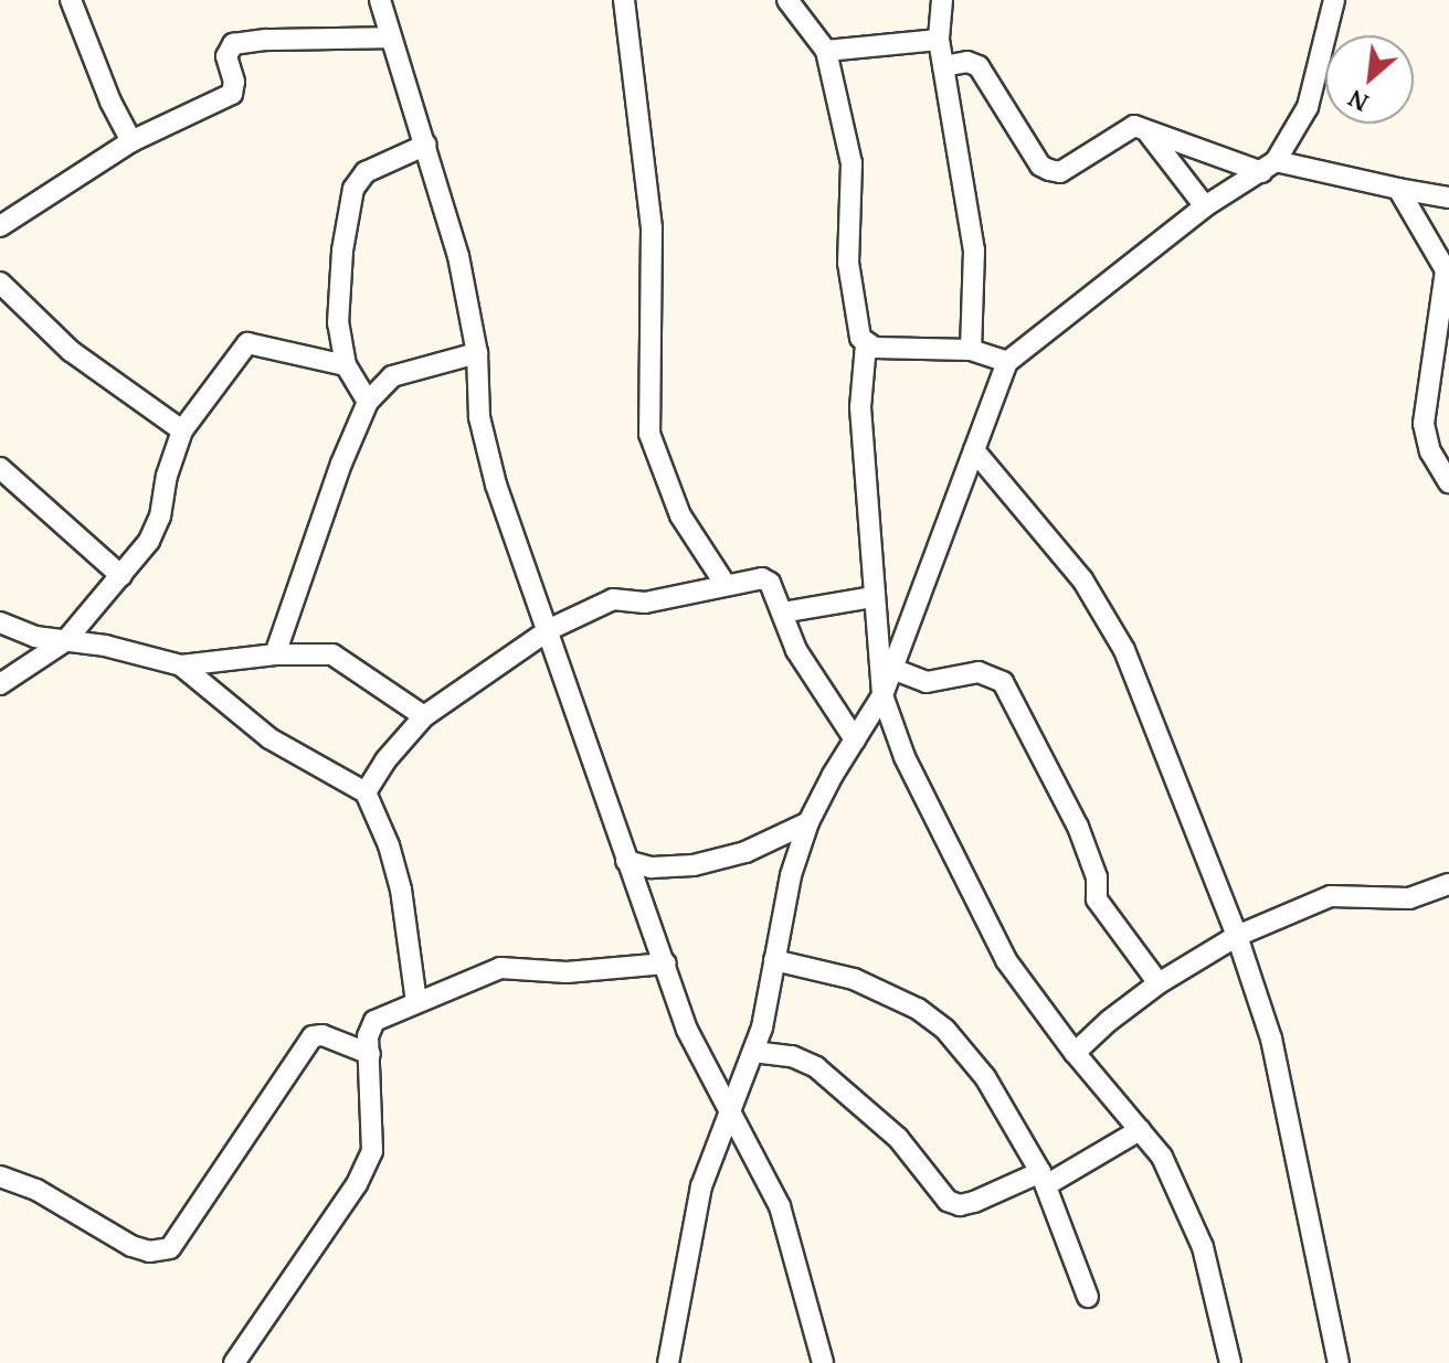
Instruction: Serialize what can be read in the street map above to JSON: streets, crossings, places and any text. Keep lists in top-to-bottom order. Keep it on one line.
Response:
{"north":"bottom left"}
